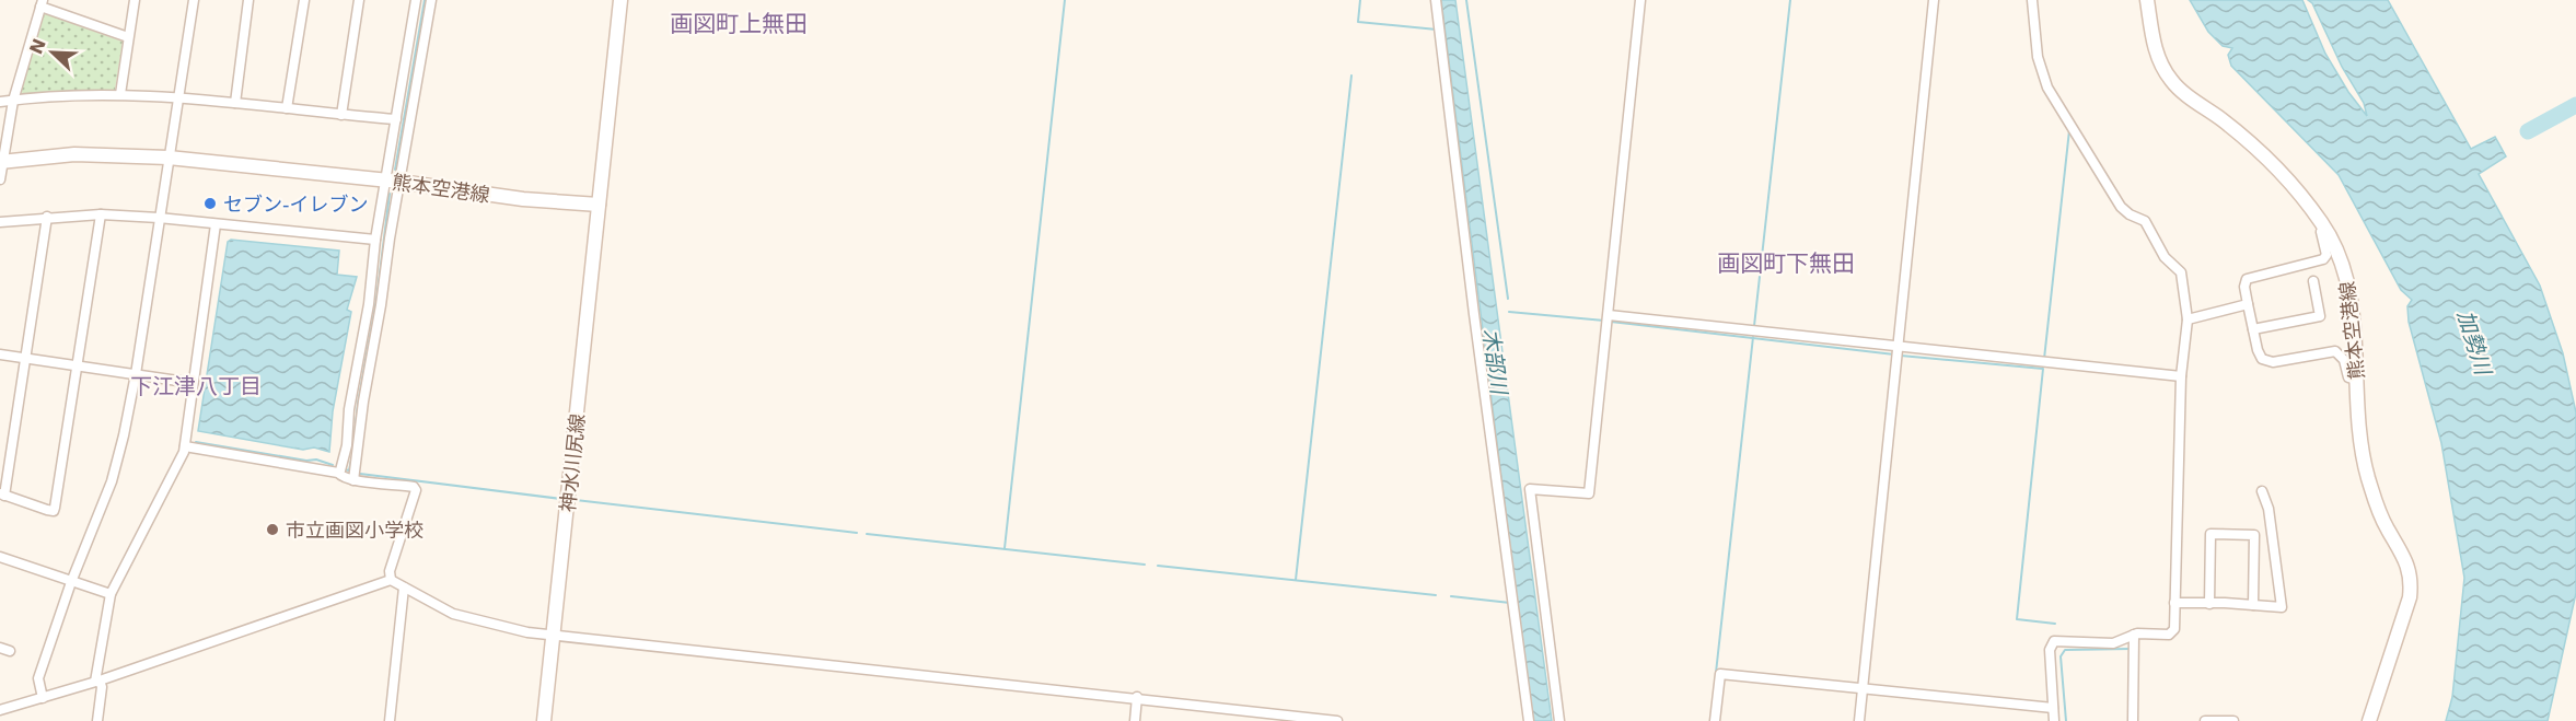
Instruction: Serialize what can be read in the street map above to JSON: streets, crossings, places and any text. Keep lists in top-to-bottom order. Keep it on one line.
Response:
{"streets":{"main road":["熊本空港線","神水川尻線"]},"crossings":[["熊本空港線","神水川尻線"]],"districts":["画図町上無田","画図町下無田","下江津八丁目"],"water":["加勢川","木部川"],"places":["セブン-イレブン","市立画図小学校"],"north":"top left"}
